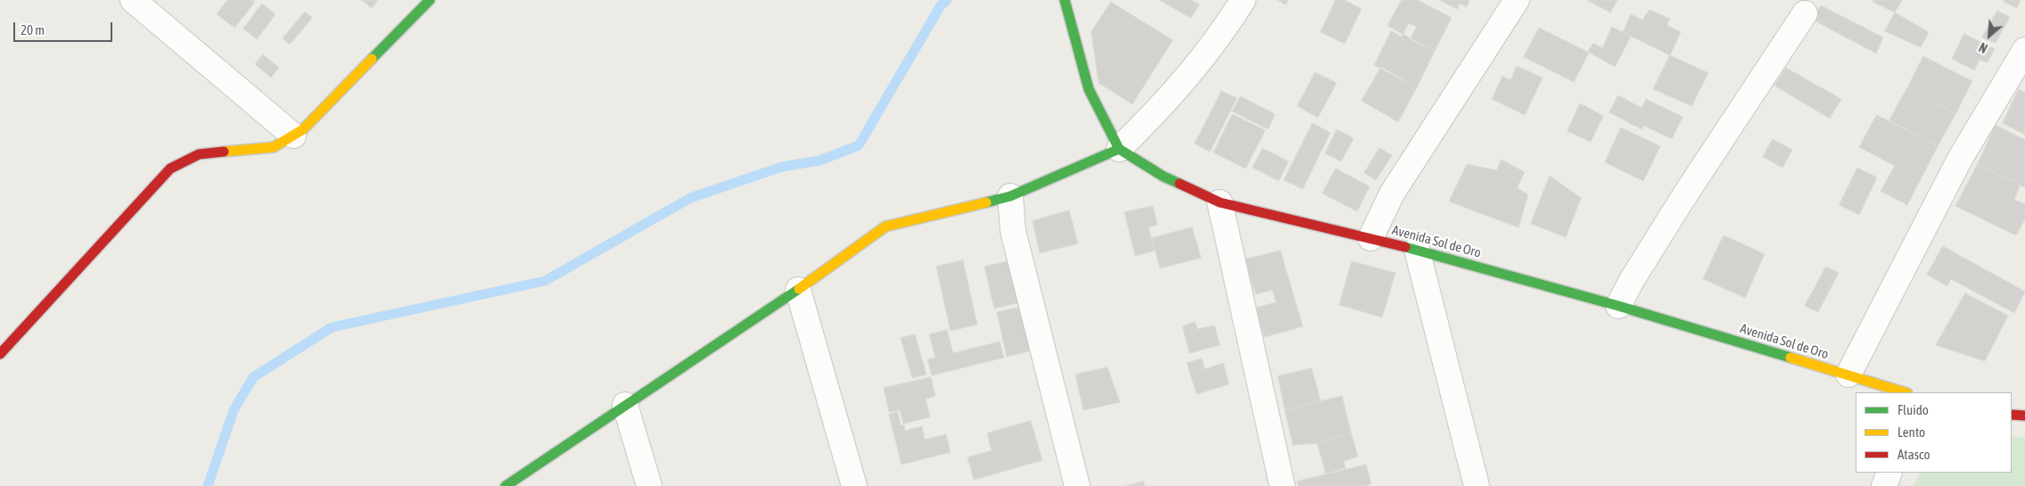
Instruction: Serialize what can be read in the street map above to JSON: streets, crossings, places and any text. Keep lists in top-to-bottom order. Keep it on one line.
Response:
{"streets":{"street":["Avenida Sol de Oro"]},"legend":["Fluido","Lento","Atasco"],"scale_bar":"20 m","north":"bottom left"}
